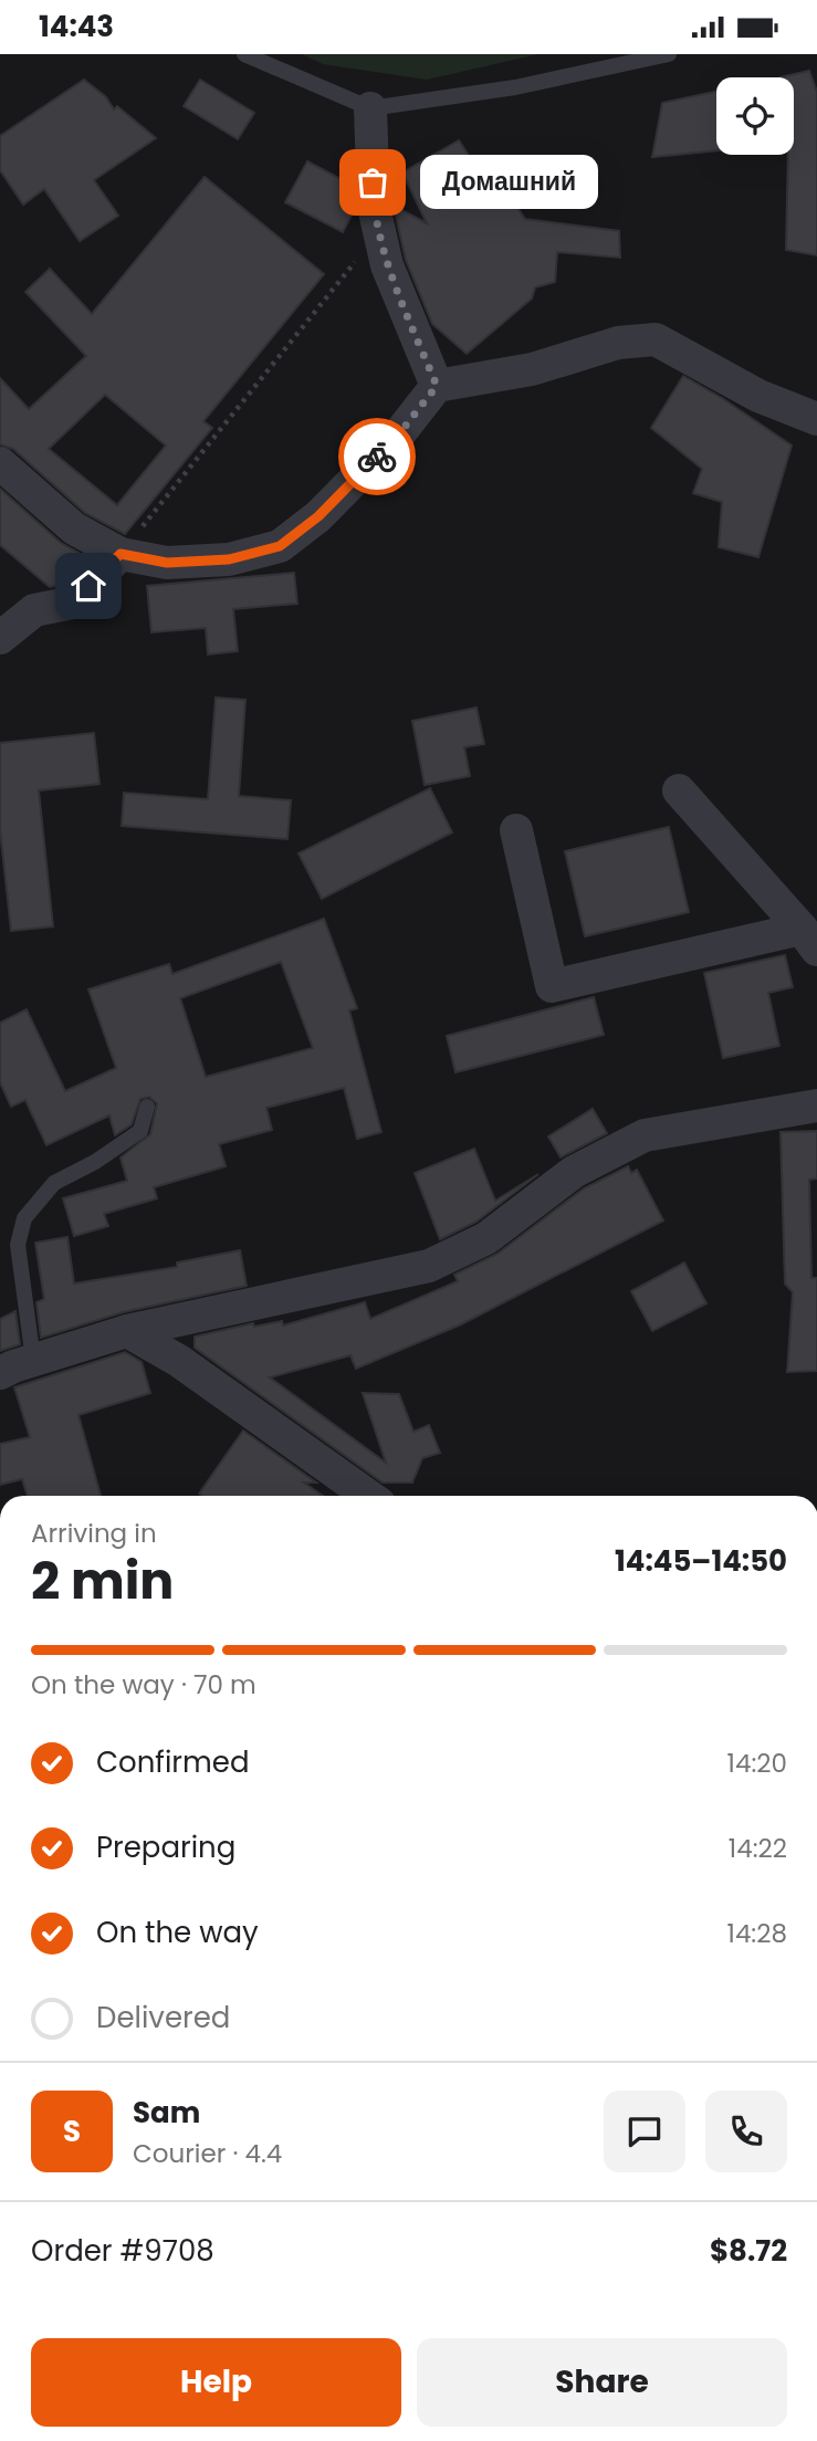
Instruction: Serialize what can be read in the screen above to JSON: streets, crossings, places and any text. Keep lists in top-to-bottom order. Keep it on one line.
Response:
{"places":["Домашний"],"page":{"status":"14:43","bubble":"Домашний","heading":["2 min","Arriving in","14:45–14:50"],"panel":["Sam","Courier · 4.4","Order #9708","$8.72"],"bar":"On the way · 70 m","list":[["Confirmed","14:20"],["Preparing","14:22"],["On the way","14:28"],"Delivered"],"round":"S","buttons":["Help","Share"]}}
